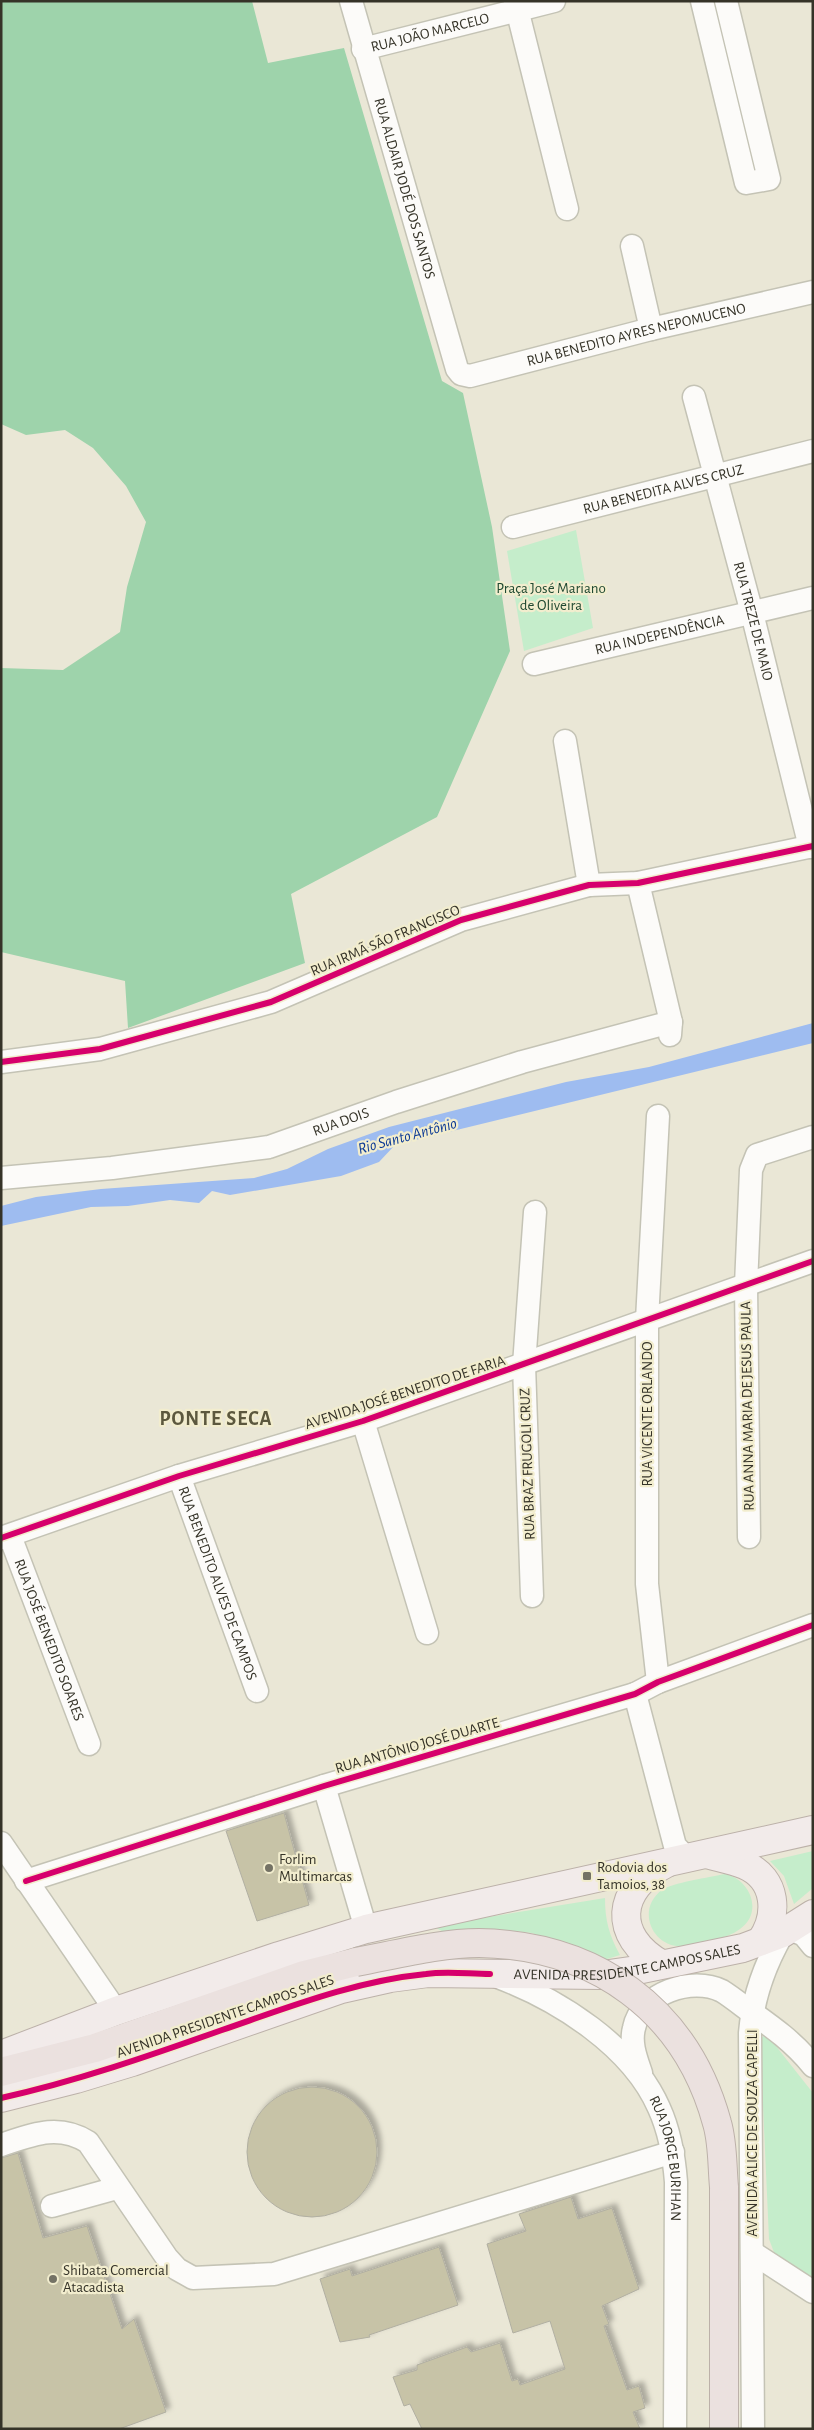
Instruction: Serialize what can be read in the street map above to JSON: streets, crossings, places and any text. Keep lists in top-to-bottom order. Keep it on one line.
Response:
{"streets":{"main road":["AVENIDA PRESIDENTE CAMPOS SALES"],"street":["RUA JOÃO MARCELO","RUA ALDAIR JODÉ DOS SANTOS","RUA BENEDITO AYRES NEPOMUCENO","RUA BENEDITA ALVES CRUZ","RUA TREZE DE MAIO","RUA INDEPENDÊNCIA","RUA IRMÃ SÃO FRANCISCO","RUA DOIS","AVENIDA JOSÉ BENEDITO DE FARIA","RUA ANNA MARIA DE JESUS PAULA","RUA VICENTE ORLANDO","RUA BRAZ FRUGOLI CRUZ","RUA BENEDITO ALVES DE CAMPOS","RUA JOSÉ BENEDITO SOARES","RUA ANTÔNIO JOSÉ DUARTE","AVENIDA ALICE DE SOUZA CAPELLI","RUA JORGE BURIHAN"]},"crossings":[["RUA JOÃO MARCELO","RUA ALDAIR JODÉ DOS SANTOS"],["RUA ALDAIR JODÉ DOS SANTOS","RUA BENEDITO AYRES NEPOMUCENO"],["RUA BENEDITA ALVES CRUZ","RUA TREZE DE MAIO"],["RUA TREZE DE MAIO","RUA INDEPENDÊNCIA"],["RUA TREZE DE MAIO","RUA IRMÃ SÃO FRANCISCO"],["RUA IRMÃ SÃO FRANCISCO","RUA DOIS"],["AVENIDA JOSÉ BENEDITO DE FARIA","RUA ANNA MARIA DE JESUS PAULA"],["AVENIDA JOSÉ BENEDITO DE FARIA","RUA VICENTE ORLANDO"],["AVENIDA JOSÉ BENEDITO DE FARIA","RUA BRAZ FRUGOLI CRUZ"],["AVENIDA JOSÉ BENEDITO DE FARIA","RUA BENEDITO ALVES DE CAMPOS"],["AVENIDA JOSÉ BENEDITO DE FARIA","RUA JOSÉ BENEDITO SOARES"],["RUA VICENTE ORLANDO","RUA ANTÔNIO JOSÉ DUARTE"],["AVENIDA PRESIDENTE CAMPOS SALES","AVENIDA ALICE DE SOUZA CAPELLI"],["AVENIDA PRESIDENTE CAMPOS SALES","RUA JORGE BURIHAN"]],"districts":["PONTE SECA"],"water":["Rio Santo Antônio"],"parks":["Praça José Mariano de Oliveira"],"places":{"other":["Forlim Multimarcas","Shibata Comercial Atacadista"],"transit":["Rodovia dos Tamoios, 38"]}}
